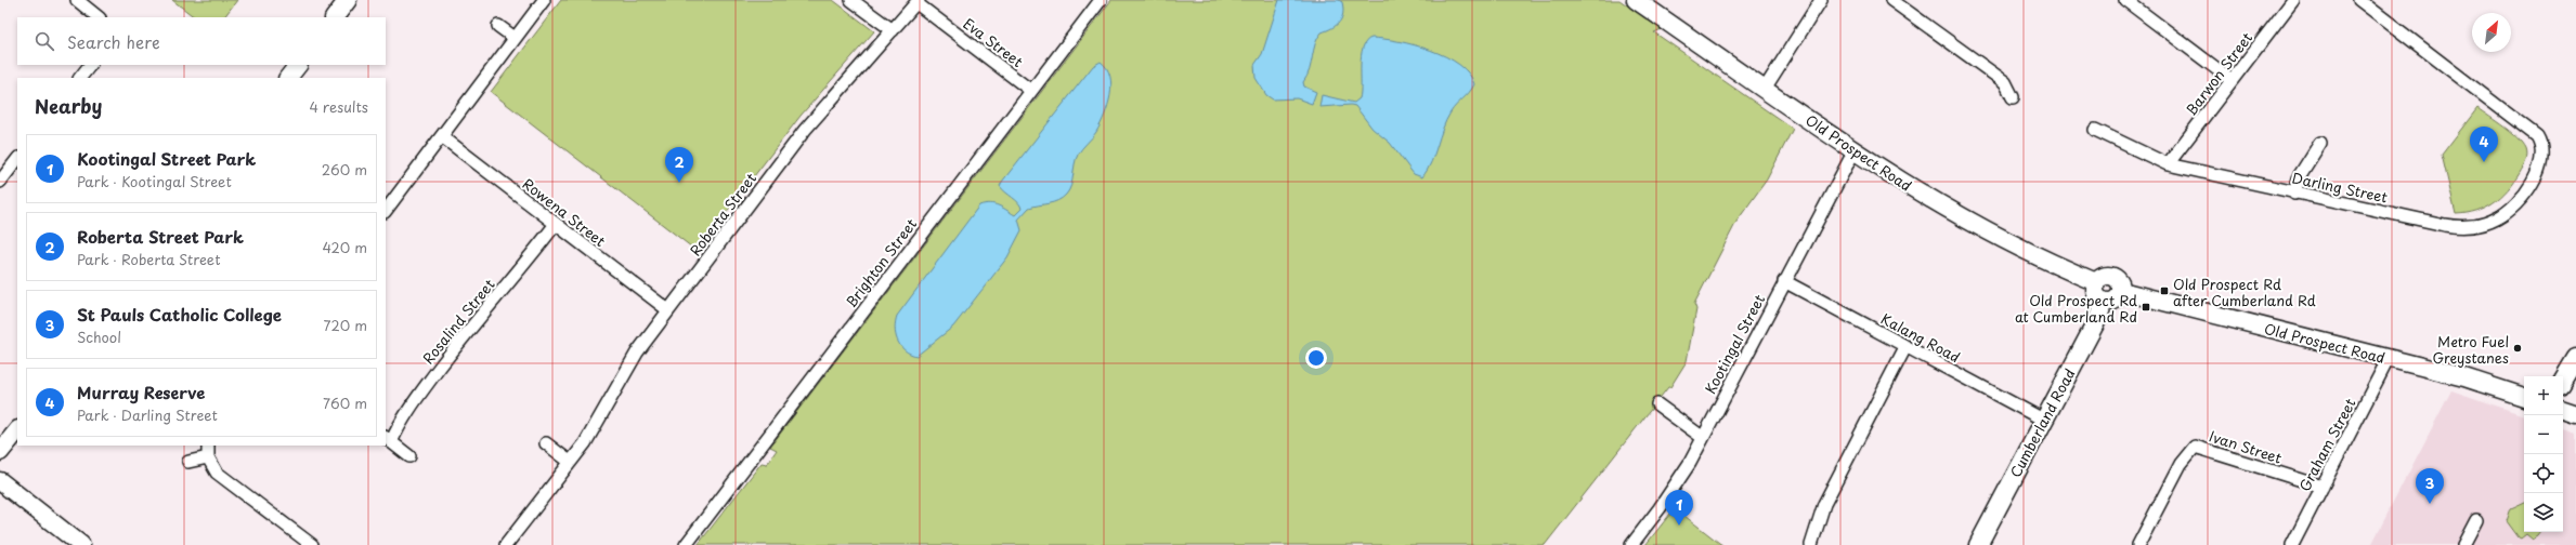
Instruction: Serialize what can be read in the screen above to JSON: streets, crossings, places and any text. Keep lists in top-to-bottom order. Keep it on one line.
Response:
{"streets":{"main road":["Old Prospect Road","Cumberland Road"],"street":["Eva Street","Barwon Street","Darling Street","Rowena Street","Roberta Street","Brighton Street","Rosalind Street","Kalang Road","Kootingal Street","Graham Street","Ivan Street"]},"crossings":[["Eva Street","Roberta Street"],["Eva Street","Brighton Street"],["Barwon Street","Darling Street"],["Old Prospect Road","Kootingal Street"],["Old Prospect Road","Cumberland Road"],["Old Prospect Road","Graham Street"],["Rowena Street","Roberta Street"],["Rowena Street","Rosalind Street"],["Kalang Road","Kootingal Street"],["Kalang Road","Cumberland Road"],["Graham Street","Ivan Street"]],"places":{"transit":["Old Prospect Rd after Cumberland Rd","Old Prospect Rd at Cumberland Rd"],"other":["Metro Fuel Greystanes"]},"north":"top right","page":{"search":"Search here","heading":["Nearby","4 results"],"pins":["4","2","3","1"],"list":[{"mark":"1","name":"Kootingal Street Park","note":"Park · Kootingal Street","value":"260 m"},{"mark":"2","name":"Roberta Street Park","note":"Park · Roberta Street","value":"420 m"},{"mark":"3","name":"St Pauls Catholic College","note":"School","value":"720 m"},{"mark":"4","name":"Murray Reserve","note":"Park · Darling Street","value":"760 m"}],"map_buttons":["+","−"]}}
